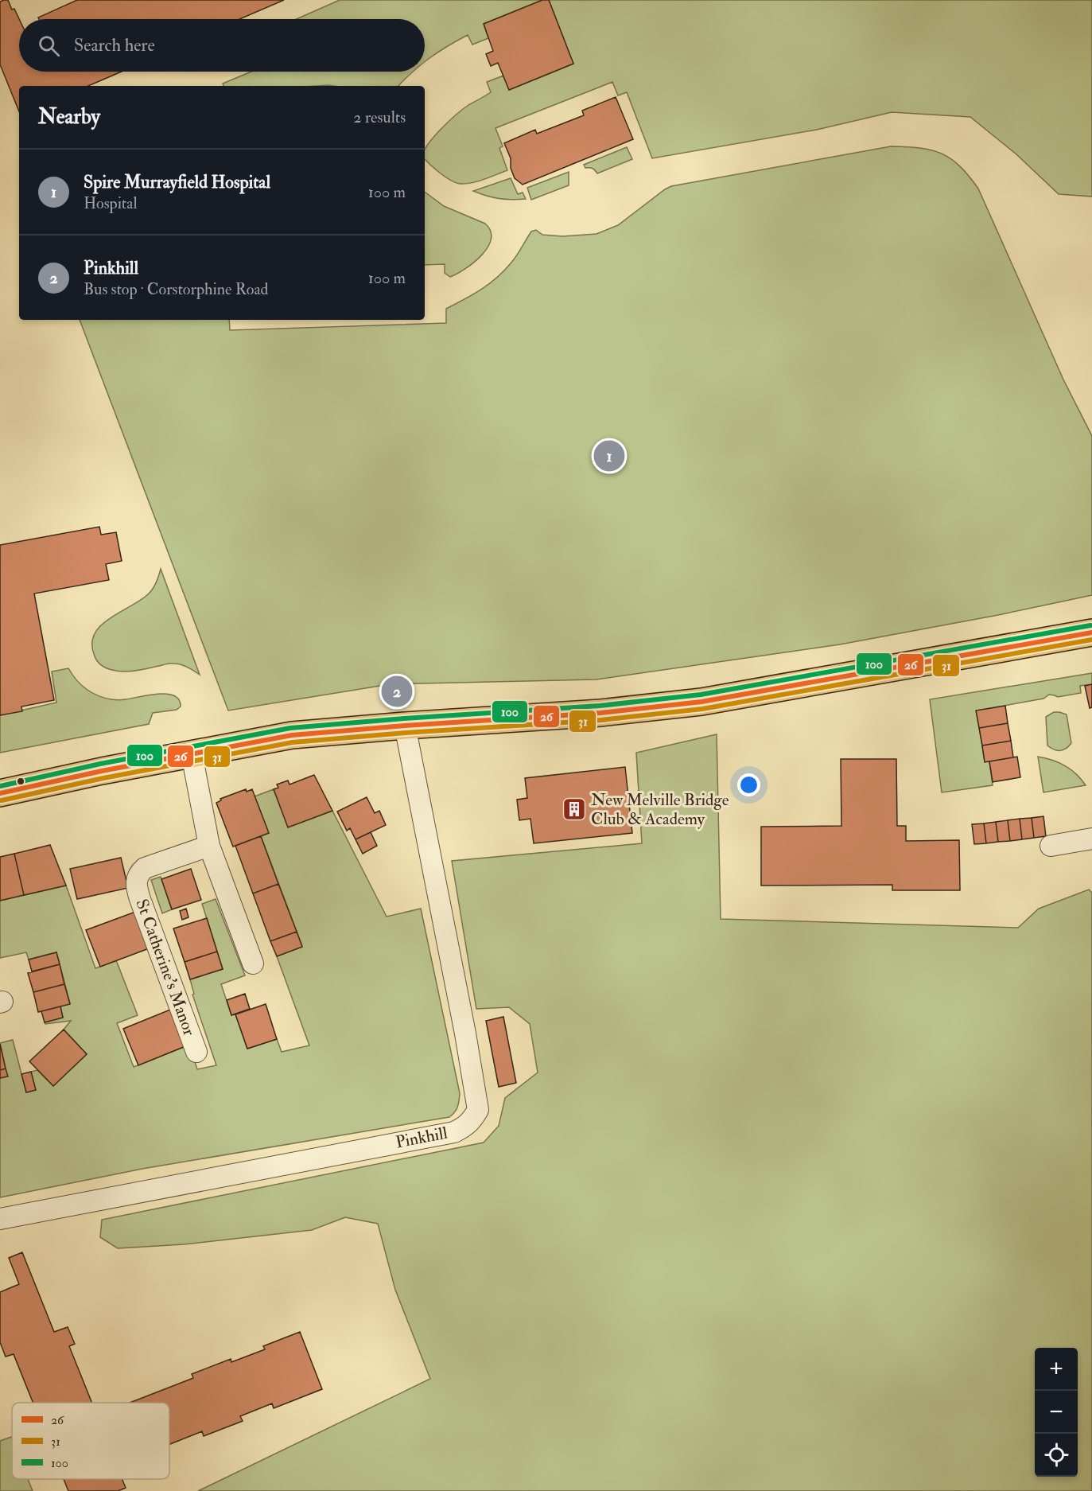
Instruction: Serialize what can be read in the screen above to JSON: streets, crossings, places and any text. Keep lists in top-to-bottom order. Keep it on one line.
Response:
{"streets":{"street":["St Catherine's Manor","Pinkhill"]},"places":{"building":["New Melville Bridge Club & Academy"]},"lines":["transit line 100","transit line 26","transit line 31"],"legend":["26","31","100"],"page":{"search":"Search here","heading":["Nearby","2 results"],"list":[{"mark":"1","name":"Spire Murrayfield Hospital","note":"Hospital","value":"100 m"},{"mark":"2","name":"Pinkhill","note":"Bus stop · Corstorphine Road","value":"100 m"}],"pins":["1","2"],"map_buttons":["+","−"]}}
